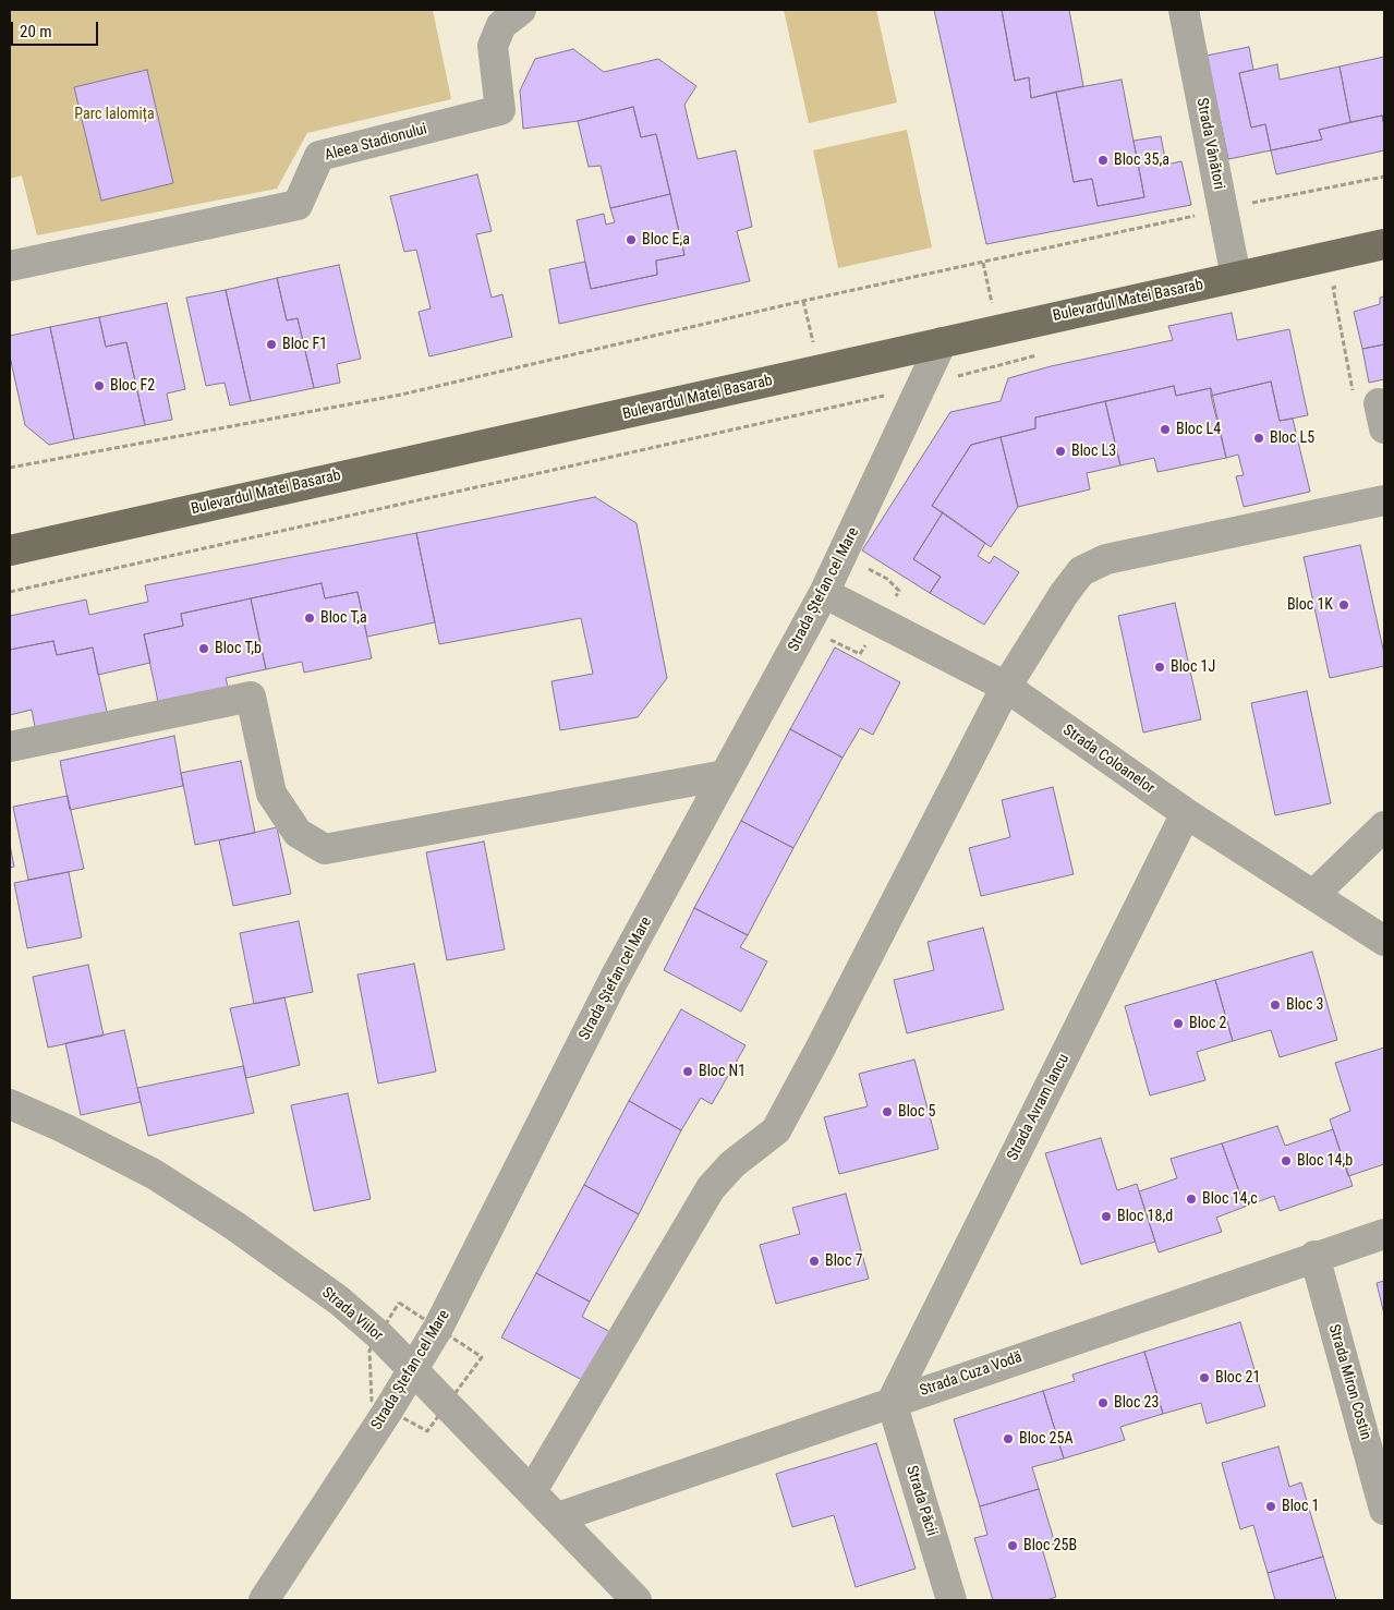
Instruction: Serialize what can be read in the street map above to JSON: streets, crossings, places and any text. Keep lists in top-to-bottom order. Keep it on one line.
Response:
{"streets":{"main road":["Bulevardul Matei Basarab"],"street":["Aleea Stadionului","Strada Vânători","Strada Ștefan cel Mare","Strada Coloanelor","Strada Avram Iancu","Strada Viilor","Strada Cuza Vodă","Strada Miron Costin","Strada Păcii"]},"crossings":[["Strada Vânători","Bulevardul Matei Basarab"],["Bulevardul Matei Basarab","Strada Ștefan cel Mare"],["Strada Ștefan cel Mare","Strada Coloanelor"],["Strada Ștefan cel Mare","Strada Viilor"],["Strada Coloanelor","Strada Avram Iancu"],["Strada Avram Iancu","Strada Cuza Vodă"],["Strada Avram Iancu","Strada Păcii"],["Strada Viilor","Strada Cuza Vodă"],["Strada Cuza Vodă","Strada Miron Costin"],["Strada Cuza Vodă","Strada Păcii"]],"parks":["Parc Ialomița"],"places":["Bloc 35,a","Bloc E,a","Bloc F1","Bloc F2","Bloc L4","Bloc L5","Bloc L3","Bloc 1K","Bloc T,a","Bloc T,b","Bloc 1J","Bloc 3","Bloc 2","Bloc N1","Bloc 5","Bloc 14,b","Bloc 14,c","Bloc 18,d","Bloc 7","Bloc 21","Bloc 23","Bloc 25A","Bloc 1","Bloc 25B"],"scale_bar":"20 m"}
